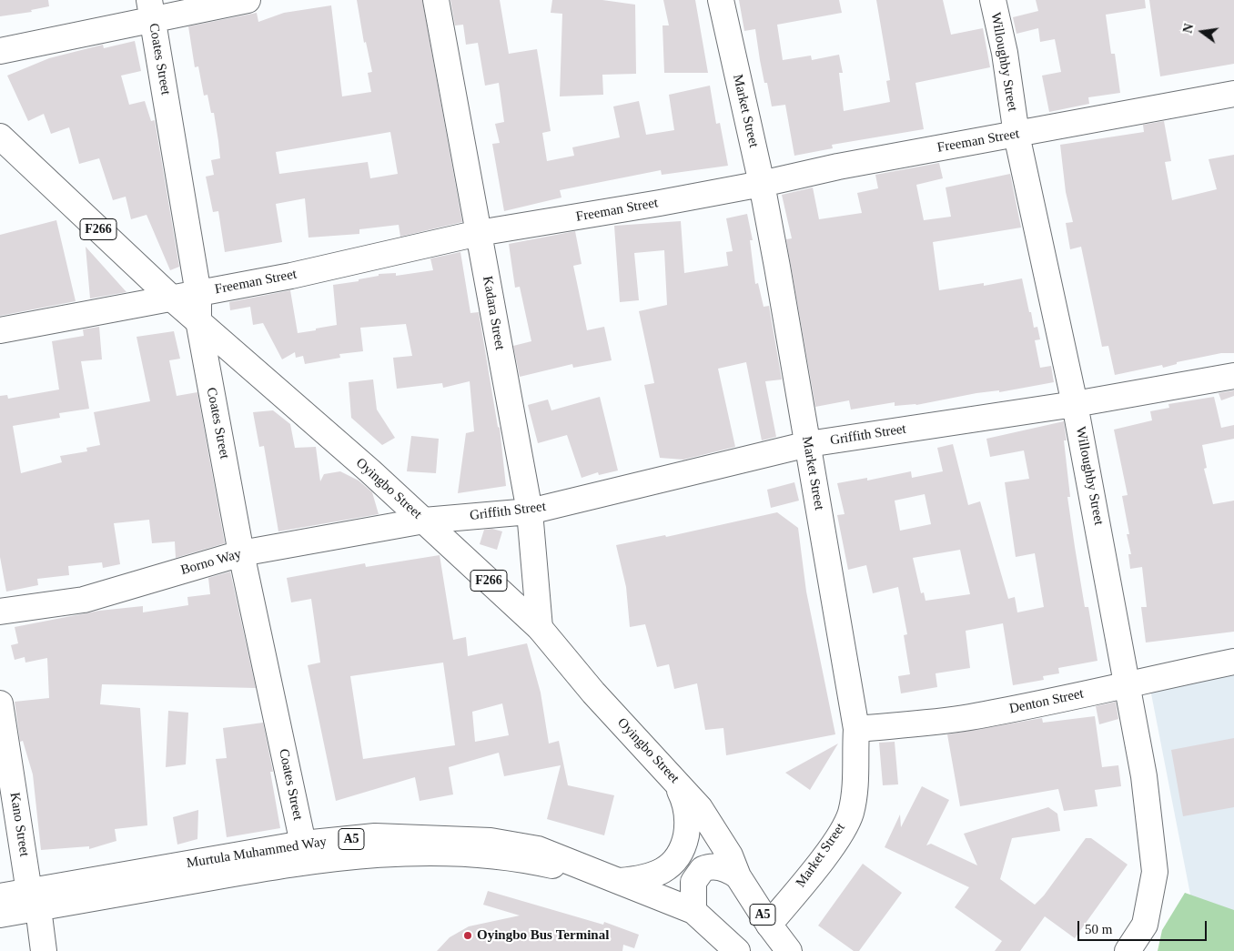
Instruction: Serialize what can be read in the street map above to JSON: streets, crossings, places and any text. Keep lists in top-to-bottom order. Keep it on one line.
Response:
{"streets":{"main road":["Coates Street","Willoughby Street","Market Street","Freeman Street","F266","Kadara Street","Griffith Street","Oyingbo Street","Borno Way","Denton Street","Kano Street","A5","Murtula Muhammed Way"]},"crossings":[["Coates Street","Freeman Street"],["Coates Street","Oyingbo Street"],["Coates Street","Borno Way"],["Coates Street","Murtula Muhammed Way"],["Willoughby Street","Freeman Street"],["Willoughby Street","Griffith Street"],["Willoughby Street","Denton Street"],["Market Street","Freeman Street"],["Market Street","Griffith Street"],["Market Street","Denton Street"],["Market Street","A5"],["Freeman Street","Kadara Street"],["Freeman Street","Oyingbo Street"],["F266","Oyingbo Street"],["F266","Murtula Muhammed Way"],["Kadara Street","Griffith Street"],["Kadara Street","Oyingbo Street"],["Griffith Street","Oyingbo Street"],["Griffith Street","Borno Way"],["Oyingbo Street","Borno Way"],["Oyingbo Street","A5"],["Kano Street","Murtula Muhammed Way"],["A5","Murtula Muhammed Way"]],"places":["Oyingbo Bus Terminal"],"scale_bar":"50 m","north":"left"}
